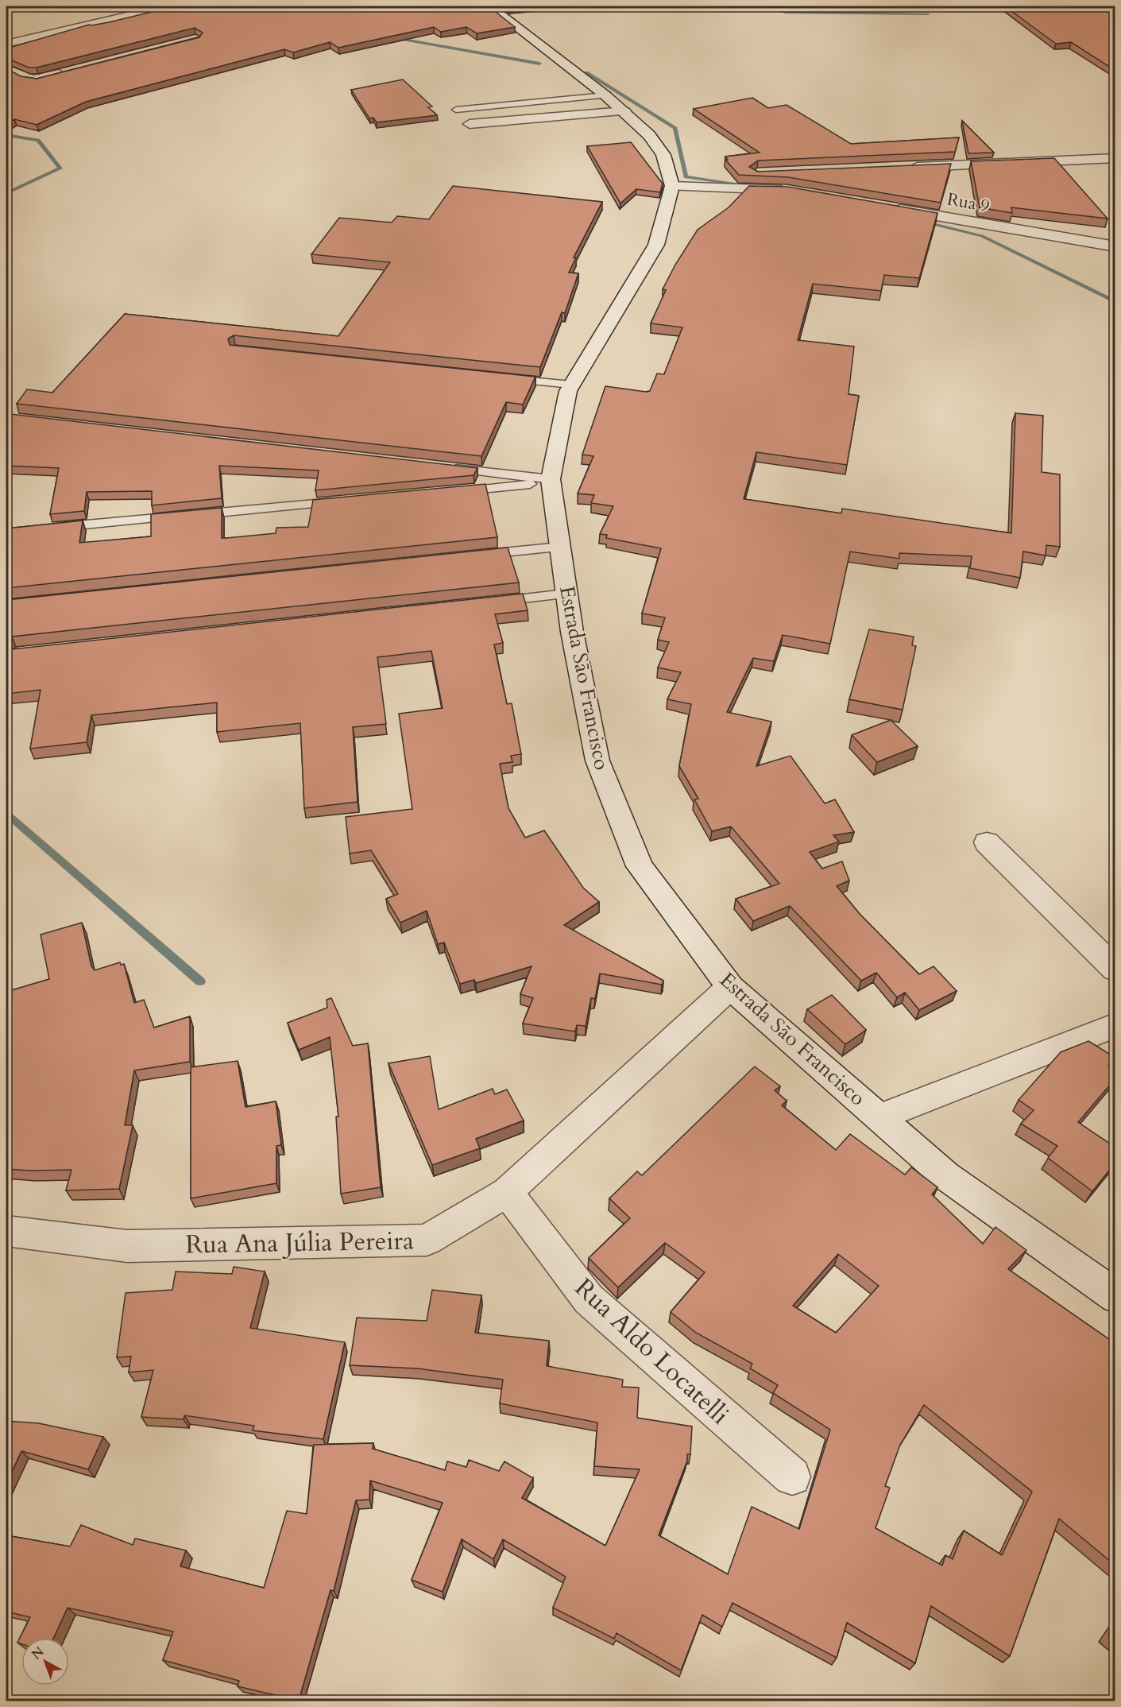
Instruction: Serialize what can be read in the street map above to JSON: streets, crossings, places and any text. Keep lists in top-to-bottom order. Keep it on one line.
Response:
{"streets":{"street":["Rua 9","Estrada São Francisco","Rua Ana Júlia Pereira","Rua Aldo Locatelli"]},"crossings":[["Estrada São Francisco","Rua Ana Júlia Pereira"],["Rua Ana Júlia Pereira","Rua Aldo Locatelli"]],"north":"top left"}
